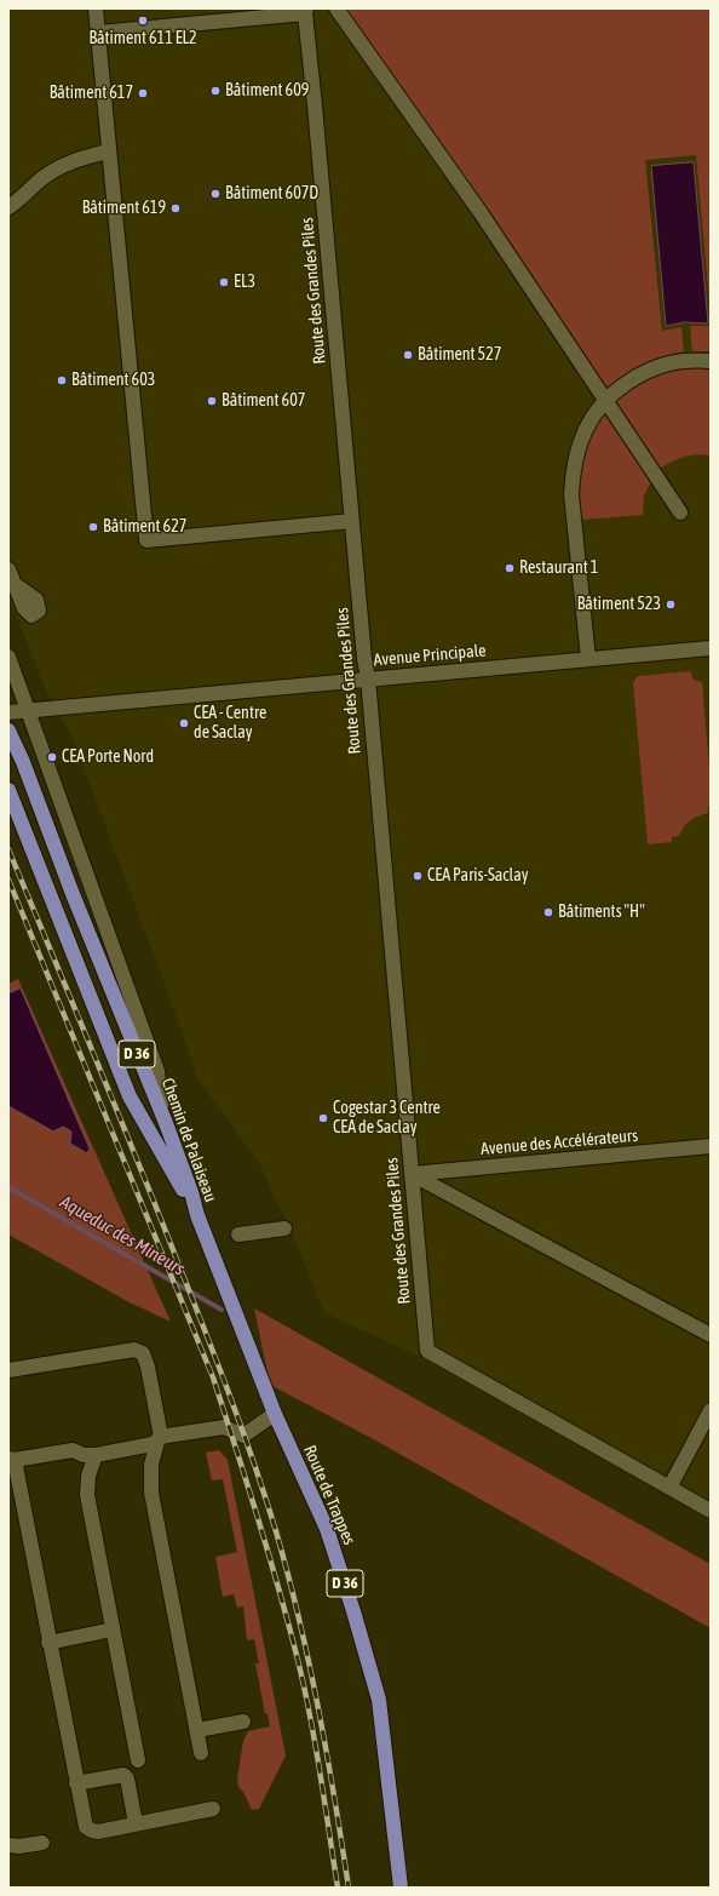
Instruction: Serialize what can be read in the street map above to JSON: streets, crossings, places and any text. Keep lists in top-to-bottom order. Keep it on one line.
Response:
{"streets":{"main road":["D 36","Chemin de Palaiseau","Route de Trappes"],"street":["Route des Grandes Piles","Avenue Principale","Avenue des Accélérateurs"]},"crossings":[["Route des Grandes Piles","Avenue Principale"],["Route des Grandes Piles","Avenue des Accélérateurs"],["Chemin de Palaiseau","Route de Trappes"]],"water":["Aqueduc des Mineurs"],"places":["Bâtiment 611 EL2","Bâtiment 609","Bâtiment 617","Bâtiment 607D","Bâtiment 619","EL3","Bâtiment 527","Bâtiment 603","Bâtiment 607","Bâtiment 627","Restaurant 1","Bâtiment 523","CEA - Centre de Saclay","CEA Porte Nord","CEA Paris-Saclay","Bâtiments \"H\"","Cogestar 3 Centre CEA de Saclay"]}
